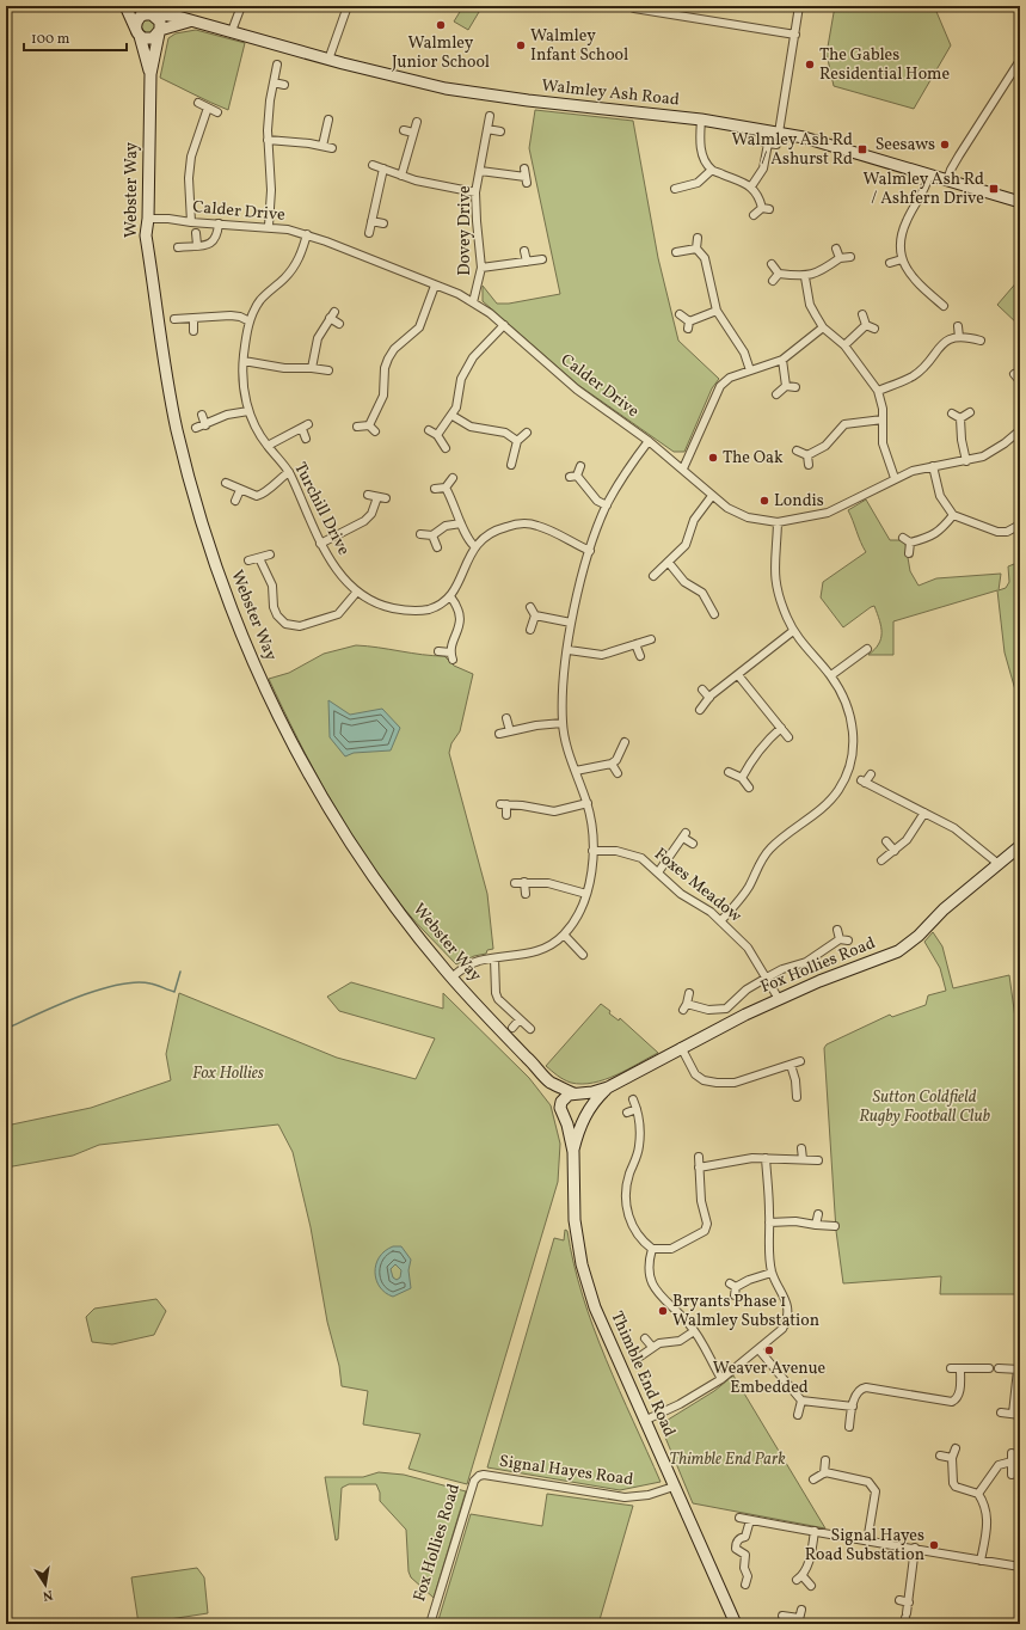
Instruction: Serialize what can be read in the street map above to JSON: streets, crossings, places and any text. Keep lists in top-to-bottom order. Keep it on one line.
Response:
{"streets":{"street":["Walmley Ash Road","Webster Way","Calder Drive","Dovey Drive","Turchill Drive","Foxes Meadow","Fox Hollies Road","Thimble End Road","Signal Hayes Road"]},"crossings":[["Walmley Ash Road","Webster Way"],["Webster Way","Calder Drive"],["Webster Way","Fox Hollies Road"],["Webster Way","Thimble End Road"],["Calder Drive","Dovey Drive"],["Calder Drive","Turchill Drive"],["Foxes Meadow","Fox Hollies Road"],["Fox Hollies Road","Thimble End Road"],["Fox Hollies Road","Signal Hayes Road"],["Thimble End Road","Signal Hayes Road"]],"parks":["Fox Hollies","Sutton Coldfield Rugby Football Club","Thimble End Park"],"places":{"other":["Walmley Junior School","Walmley Infant School","The Gables Residential Home","Seesaws","The Oak","Londis","Bryants Phase 1 Walmley Substation","Weaver Avenue Embedded","Signal Hayes Road Substation"],"transit":["Walmley Ash Rd / Ashurst Rd","Walmley Ash Rd / Ashfern Drive"]},"scale_bar":"100 m","north":"bottom"}
